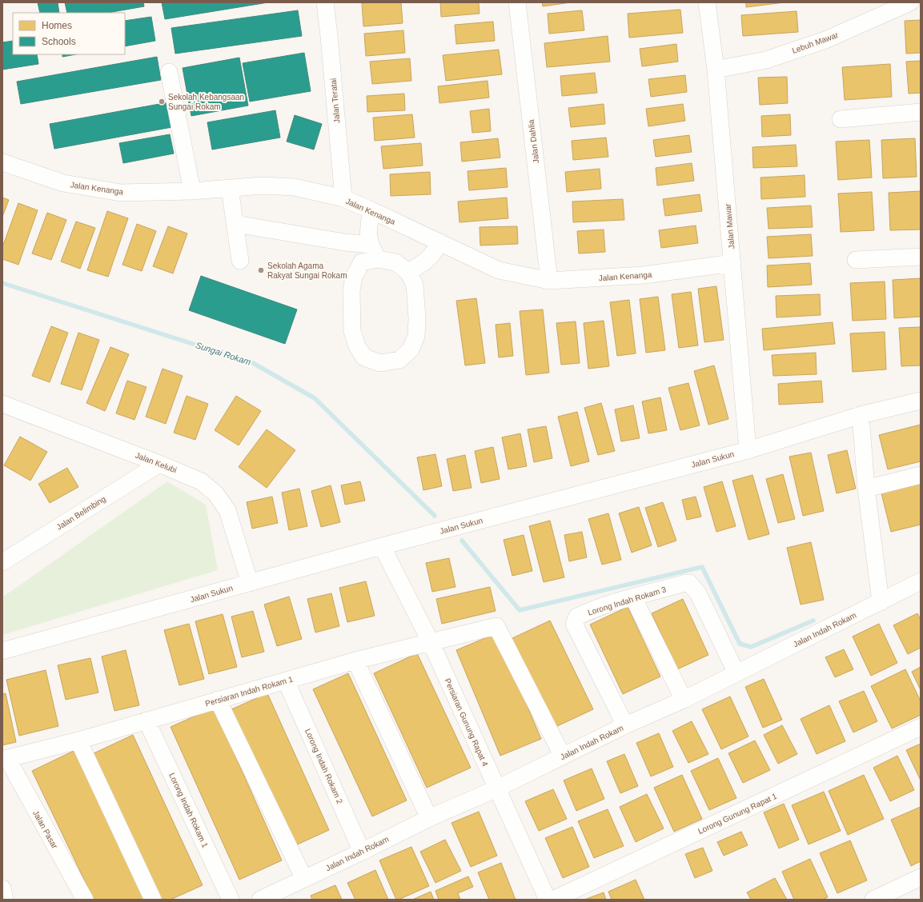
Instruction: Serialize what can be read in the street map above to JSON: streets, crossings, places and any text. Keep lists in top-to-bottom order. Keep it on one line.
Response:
{"streets":{"street":["Lebuh Mawar","Jalan Teratai","Jalan Dahlia","Jalan Kenanga","Jalan Mawar","Jalan Sukun","Jalan Kelubi","Jalan Belimbing","Lorong Indah Rokam 3","Jalan Indah Rokam","Persiaran Indah Rokam 1","Persiaran Gunung Rapat 4","Lorong Indah Rokam 2","Lorong Indah Rokam 1","Lorong Gunung Rapat 1","Jalan Pasar"]},"crossings":[["Lebuh Mawar","Jalan Mawar"],["Jalan Teratai","Jalan Kenanga"],["Jalan Dahlia","Jalan Kenanga"],["Jalan Kenanga","Jalan Mawar"],["Jalan Mawar","Jalan Sukun"],["Jalan Sukun","Jalan Kelubi"],["Jalan Sukun","Persiaran Gunung Rapat 4"],["Jalan Kelubi","Jalan Belimbing"],["Lorong Indah Rokam 3","Jalan Indah Rokam"],["Jalan Indah Rokam","Persiaran Indah Rokam 1"],["Jalan Indah Rokam","Persiaran Gunung Rapat 4"],["Jalan Indah Rokam","Lorong Indah Rokam 2"],["Persiaran Indah Rokam 1","Persiaran Gunung Rapat 4"],["Persiaran Indah Rokam 1","Lorong Indah Rokam 2"],["Persiaran Indah Rokam 1","Lorong Indah Rokam 1"],["Persiaran Indah Rokam 1","Jalan Pasar"]],"water":["Sungai Rokam"],"places":["Sekolah Kebangsaan Sungai Rokam","Sekolah Agama Rakyat Sungai Rokam"],"legend":["Homes","Schools"]}
